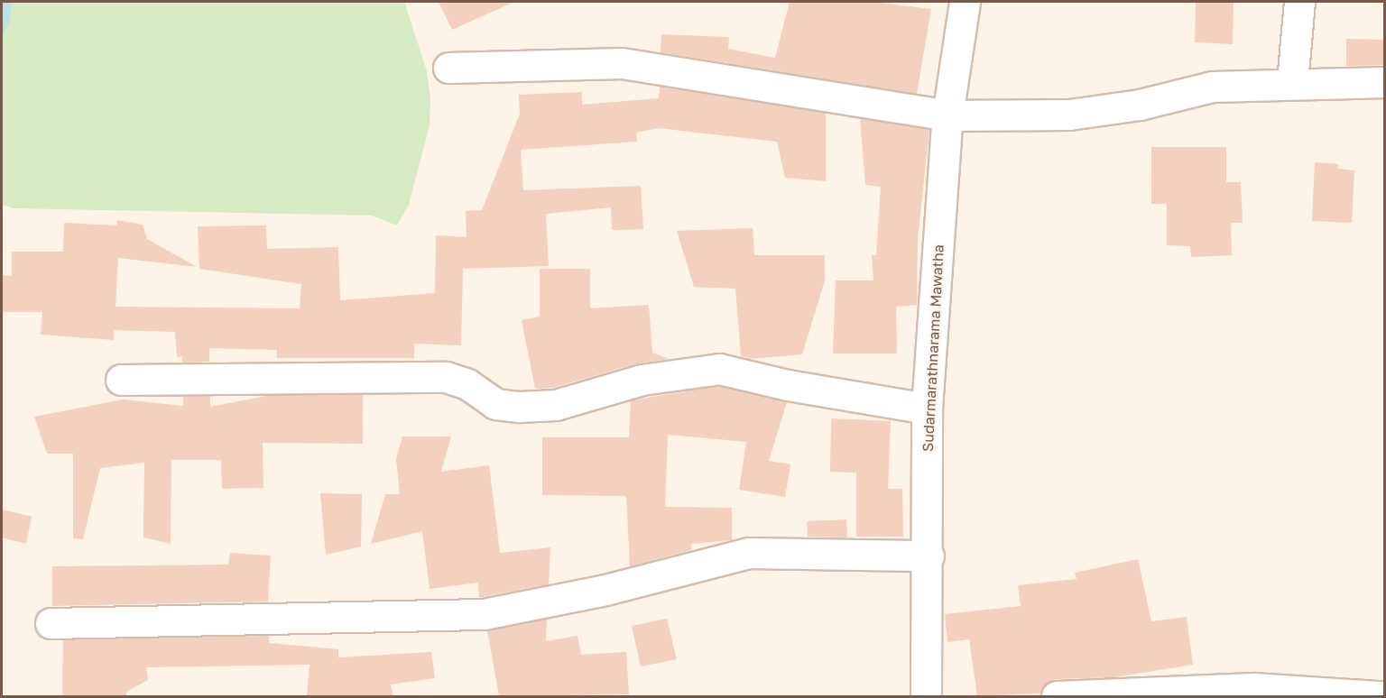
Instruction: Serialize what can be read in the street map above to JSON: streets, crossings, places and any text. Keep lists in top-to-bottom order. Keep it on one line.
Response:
{"streets":{"street":["Sudarmarathnarama Mawatha"]}}
